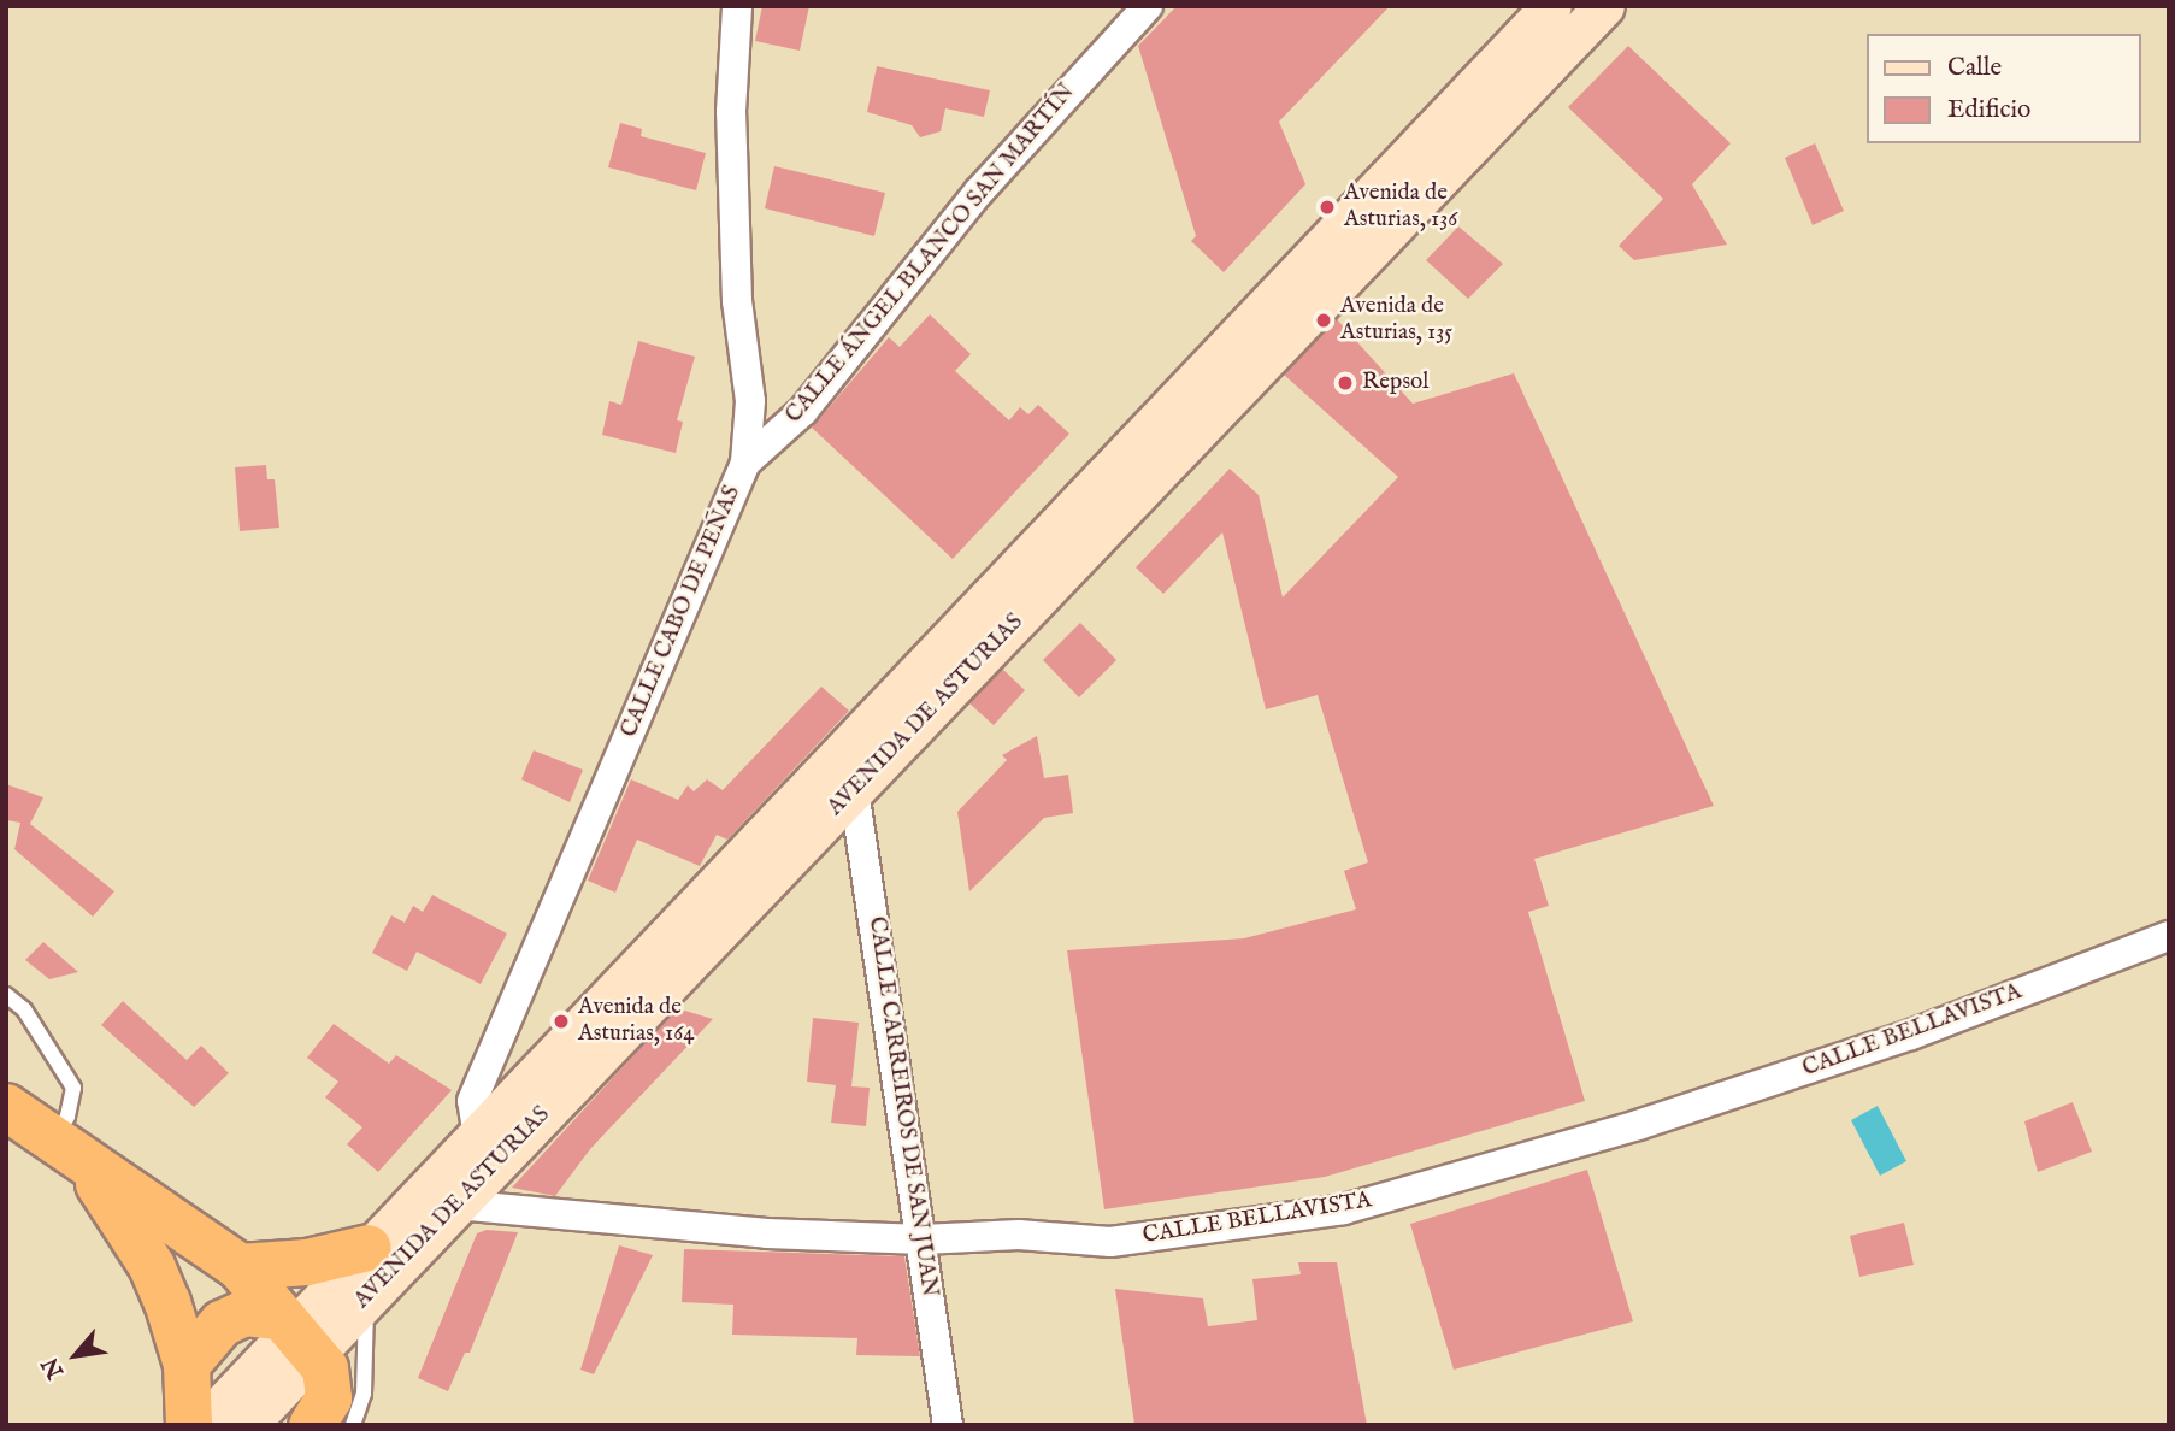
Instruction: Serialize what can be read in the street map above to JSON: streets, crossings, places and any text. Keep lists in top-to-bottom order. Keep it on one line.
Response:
{"streets":{"main road":["AVENIDA DE ASTURIAS"],"street":["CALLE ÁNGEL BLANCO SAN MARTÍN","CALLE CABO DE PEÑAS","CALLE BELLAVISTA","CALLE CARREIROS DE SAN JUAN"]},"crossings":[["CALLE ÁNGEL BLANCO SAN MARTÍN","CALLE CABO DE PEÑAS"],["CALLE CABO DE PEÑAS","AVENIDA DE ASTURIAS"],["AVENIDA DE ASTURIAS","CALLE BELLAVISTA"],["AVENIDA DE ASTURIAS","CALLE CARREIROS DE SAN JUAN"],["CALLE BELLAVISTA","CALLE CARREIROS DE SAN JUAN"]],"places":["Avenida de Asturias, 136","Avenida de Asturias, 135","Repsol","Avenida de Asturias, 164"],"legend":["Calle","Edificio"],"north":"bottom left"}
